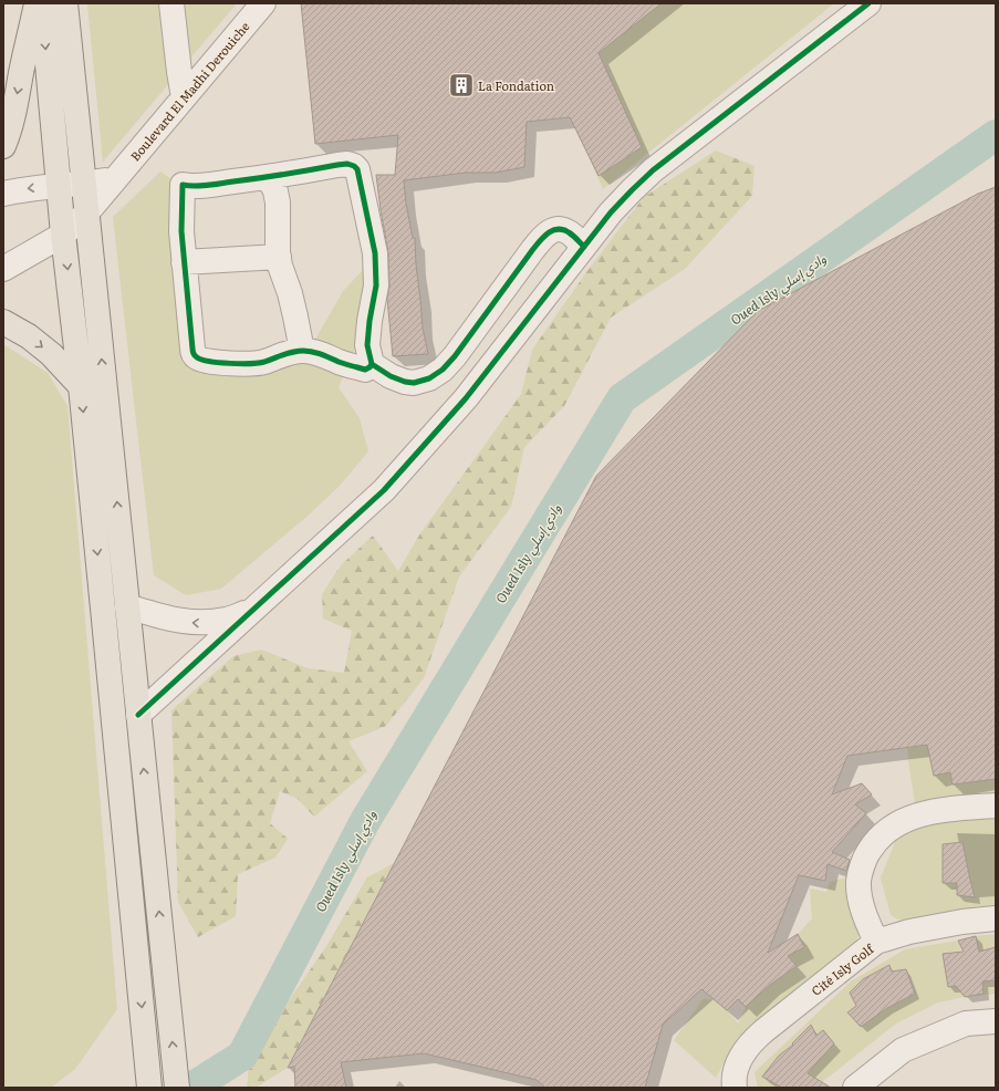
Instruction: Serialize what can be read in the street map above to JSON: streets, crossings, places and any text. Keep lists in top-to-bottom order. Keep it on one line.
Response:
{"streets":{"street":["Boulevard El Madhi Derouiche","Cité Isly Golf"]},"water":["Oued Isly وادي إسلي"],"places":{"building":["La Fondation"]}}
